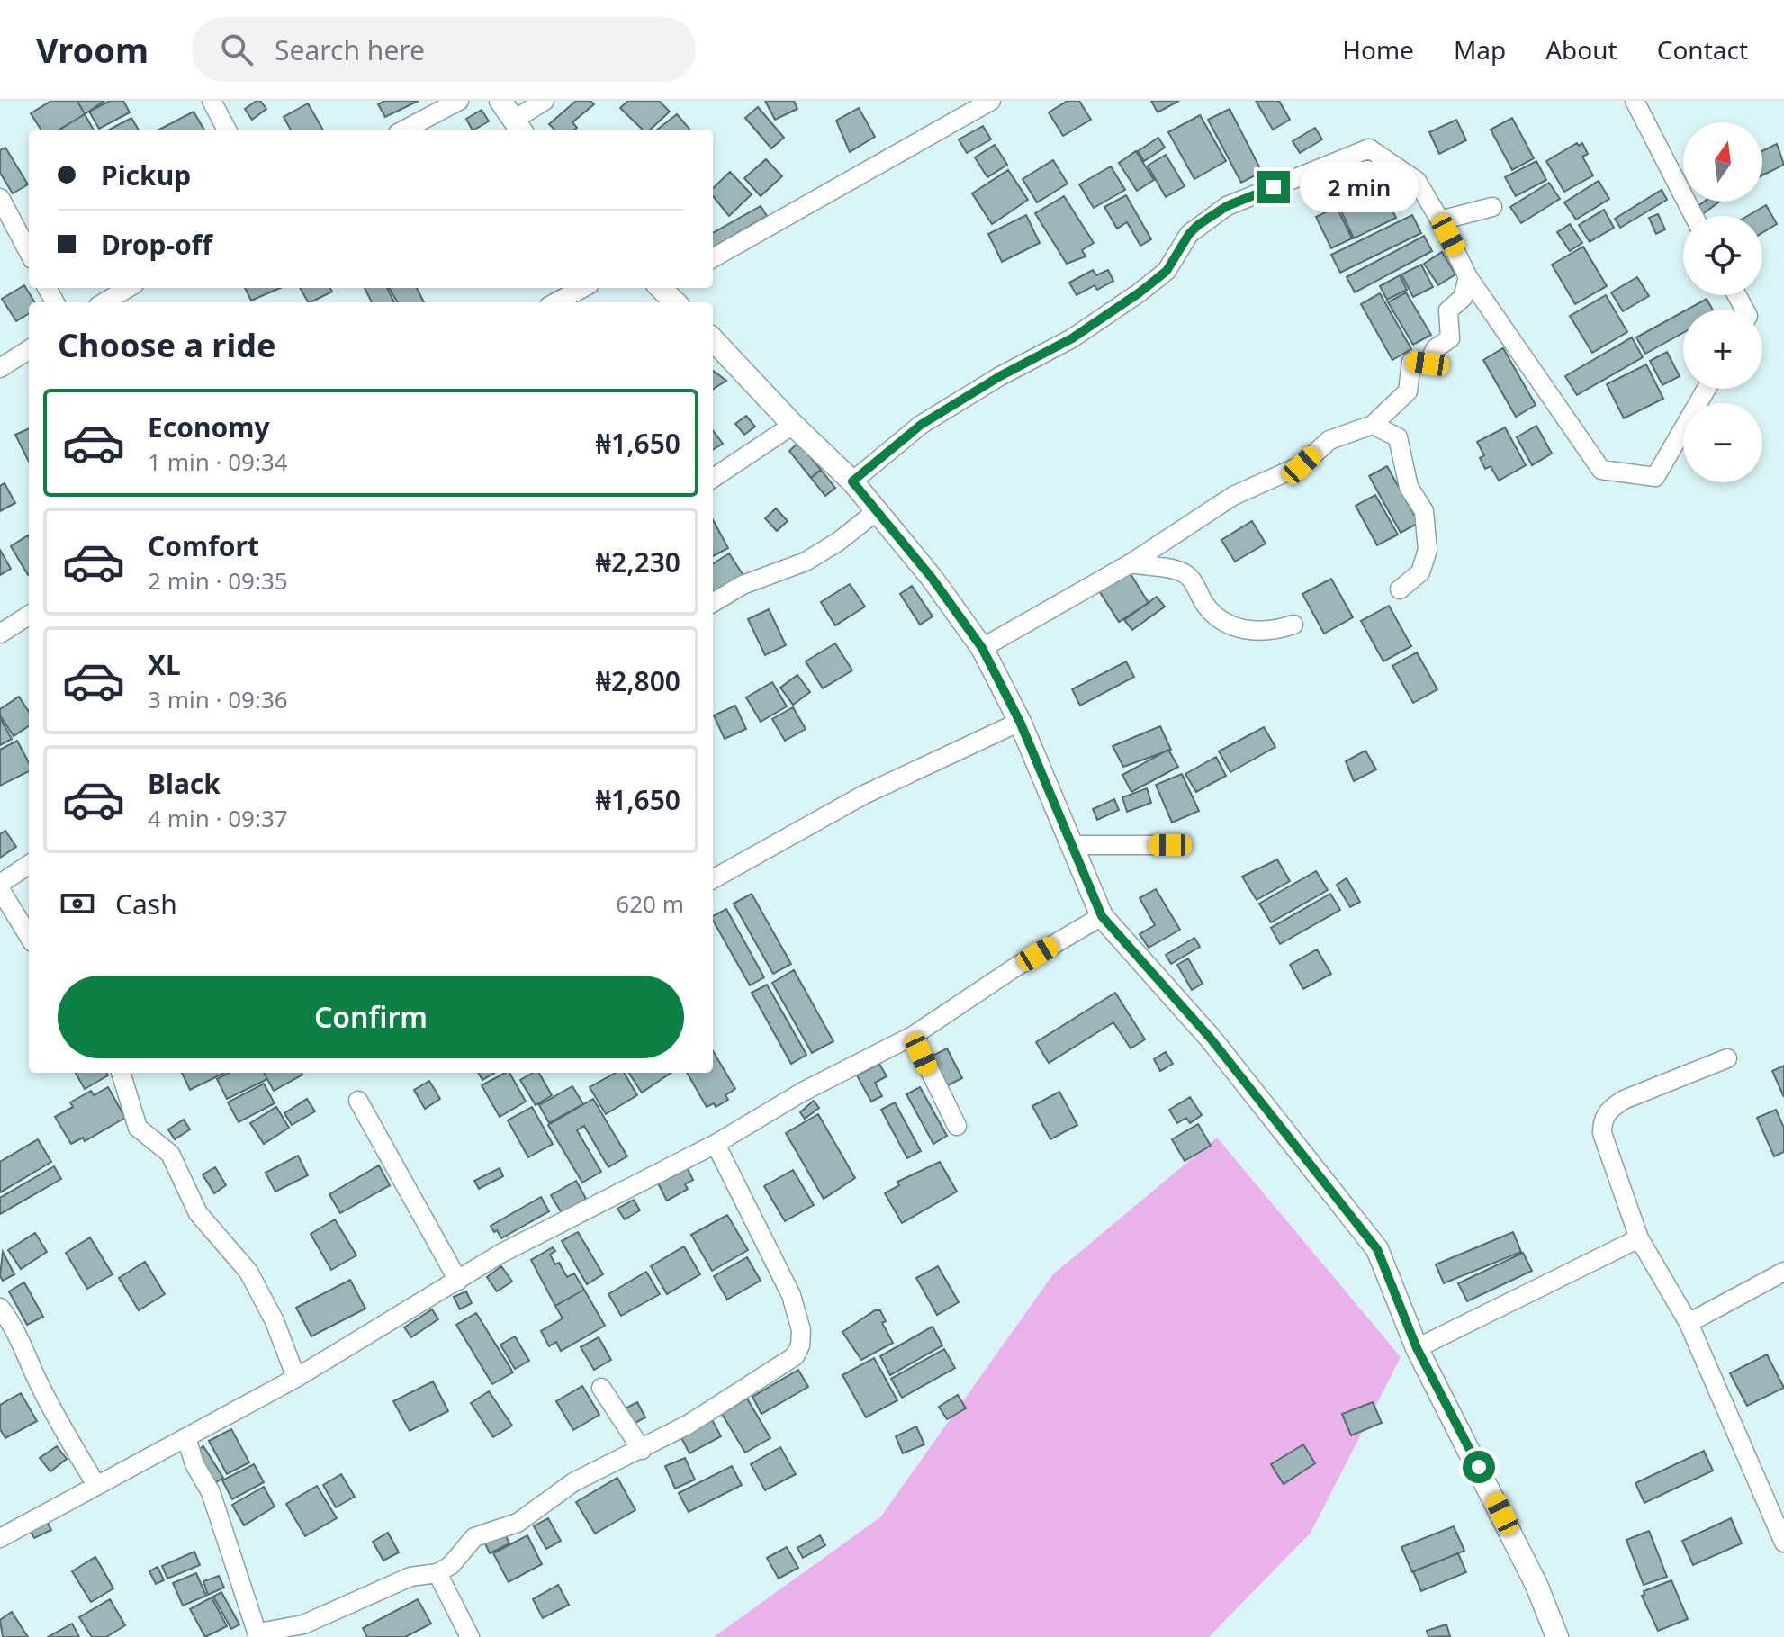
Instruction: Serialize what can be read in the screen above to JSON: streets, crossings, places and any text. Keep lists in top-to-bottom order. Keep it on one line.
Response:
{"north":"top","page":{"header":"Vroom","search":"Search here","nav":["Home","Map","About","Contact"],"map_buttons":["+","−"],"banner":["Pickup","Drop-off"],"bubble":"2 min","heading":"Choose a ride","list":[{"name":"Economy","note":"1 min · 09:34","value":"₦1,650"},{"name":"Comfort","note":"2 min · 09:35","value":"₦2,230"},{"name":"XL","note":"3 min · 09:36","value":"₦2,800"},{"name":"Black","note":"4 min · 09:37","value":"₦1,650"}],"pay":["Cash","620 m"],"buttons":"Confirm"}}
